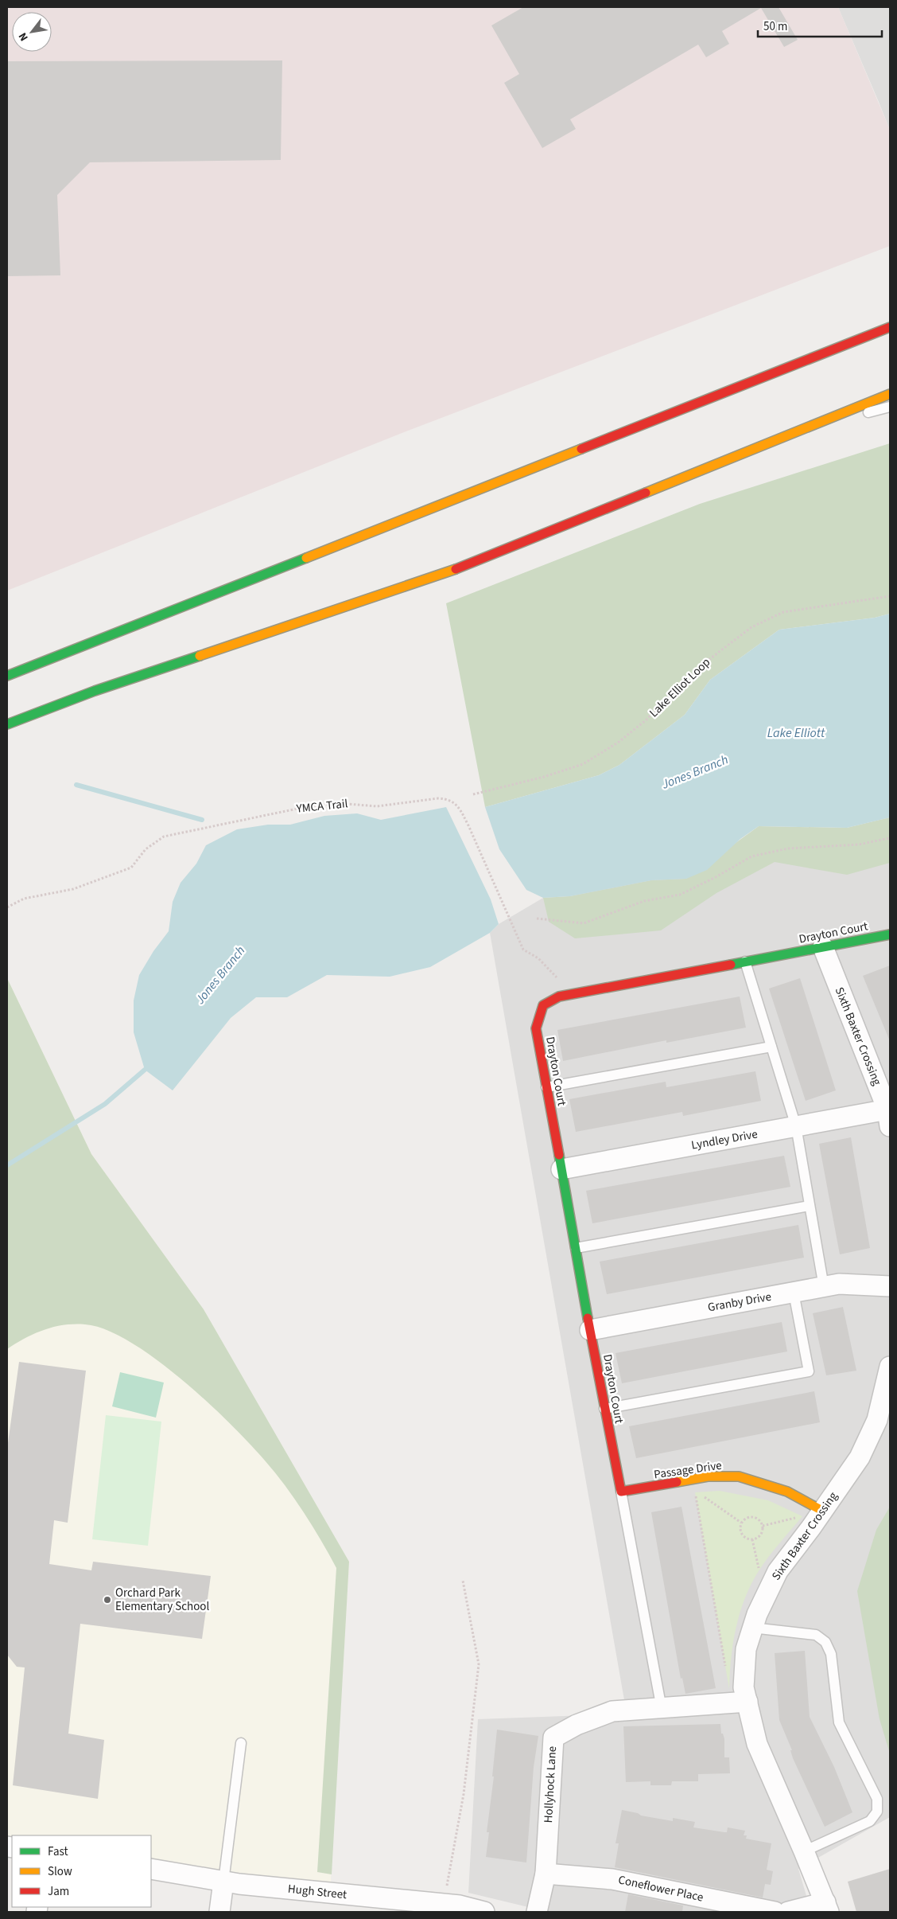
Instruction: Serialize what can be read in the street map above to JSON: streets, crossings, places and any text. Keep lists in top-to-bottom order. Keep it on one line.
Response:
{"streets":{"main road":["Drayton Court","Passage Drive"],"street":["Sixth Baxter Crossing","Lyndley Drive","Granby Drive","Hollyhock Lane","Coneflower Place","Hugh Street"],"path":["Lake Elliot Loop","YMCA Trail"]},"crossings":[["YMCA Trail","Drayton Court"],["Drayton Court","Sixth Baxter Crossing"],["Drayton Court","Lyndley Drive"],["Drayton Court","Granby Drive"],["Drayton Court","Passage Drive"],["Sixth Baxter Crossing","Lyndley Drive"],["Sixth Baxter Crossing","Passage Drive"],["Sixth Baxter Crossing","Hollyhock Lane"],["Hollyhock Lane","Coneflower Place"]],"water":["Lake Elliott","Jones Branch"],"places":["Orchard Park Elementary School"],"legend":["Fast","Slow","Jam"],"scale_bar":"50 m","north":"bottom left"}
